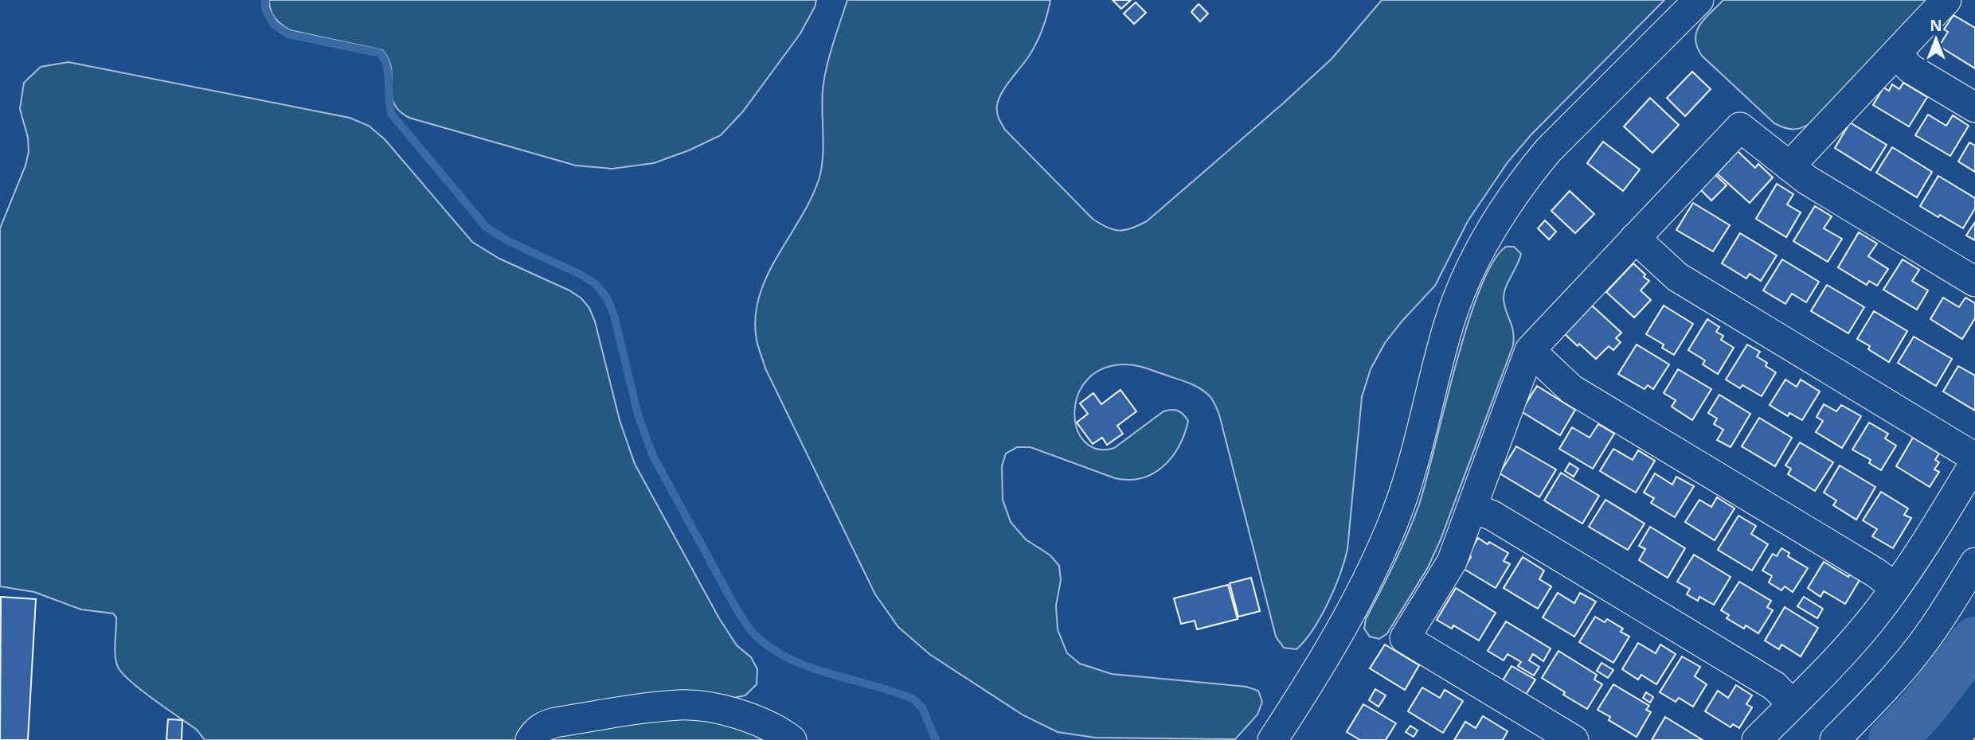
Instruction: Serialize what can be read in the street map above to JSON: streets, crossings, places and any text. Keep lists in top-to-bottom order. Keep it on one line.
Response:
{"north":"top"}
